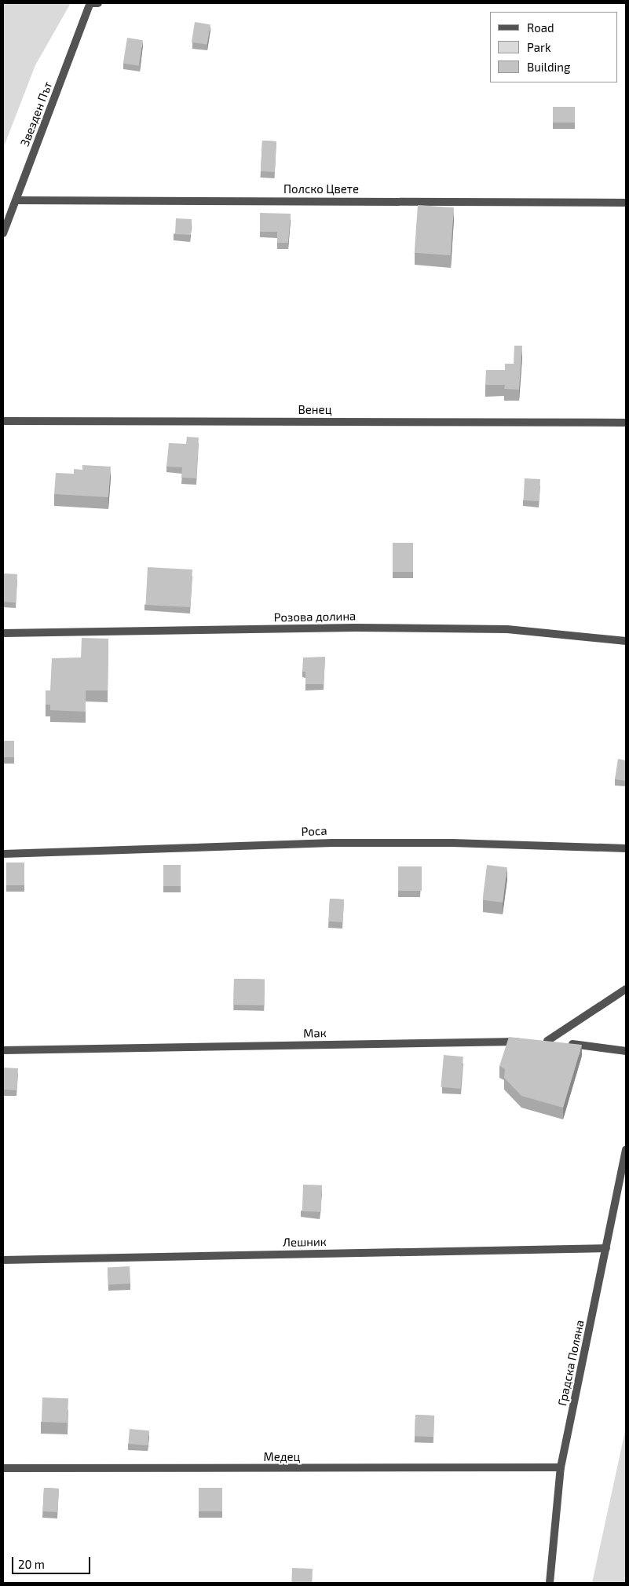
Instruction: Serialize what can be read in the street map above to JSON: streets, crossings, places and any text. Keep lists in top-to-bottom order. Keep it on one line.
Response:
{"streets":{"street":["Звезден Път","Полско Цвете","Венец","Розова долина","Роса","Мак","Лешник","Градска Поляна","Медец"]},"crossings":[["Звезден Път","Полско Цвете"],["Лешник","Градска Поляна"],["Градска Поляна","Медец"]],"legend":["Road","Park","Building"],"scale_bar":"20 m"}
